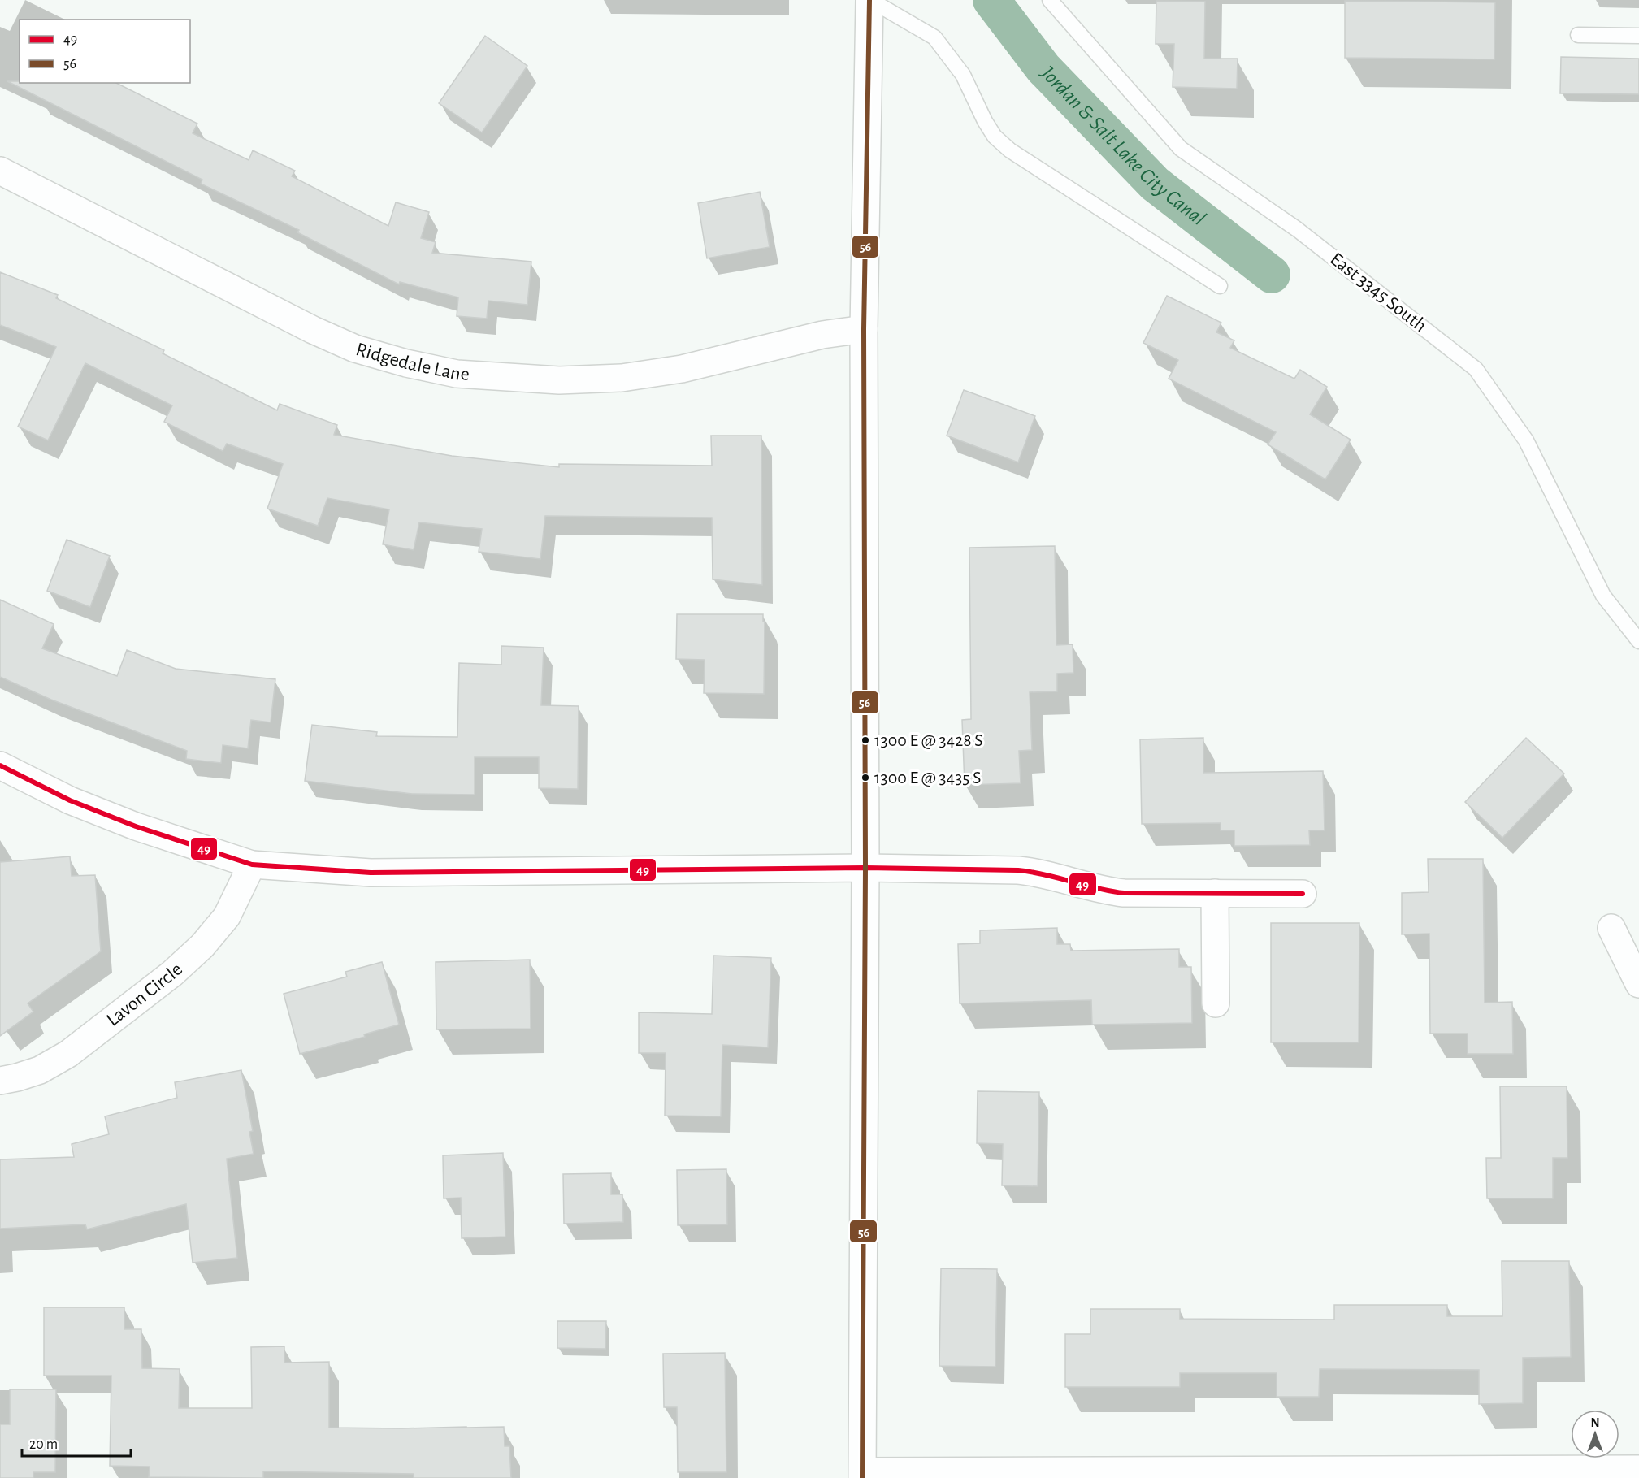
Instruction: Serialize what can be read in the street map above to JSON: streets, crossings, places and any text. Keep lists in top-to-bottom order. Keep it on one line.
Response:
{"streets":{"street":["Ridgedale Lane","Lavon Circle"],"lane":["East 3345 South"]},"water":["Jordan & Salt Lake City Canal"],"places":["1300 E @ 3428 S","1300 E @ 3435 S"],"lines":["transit line 56","transit line 49"],"legend":["49","56"],"scale_bar":"20 m","north":"top"}
